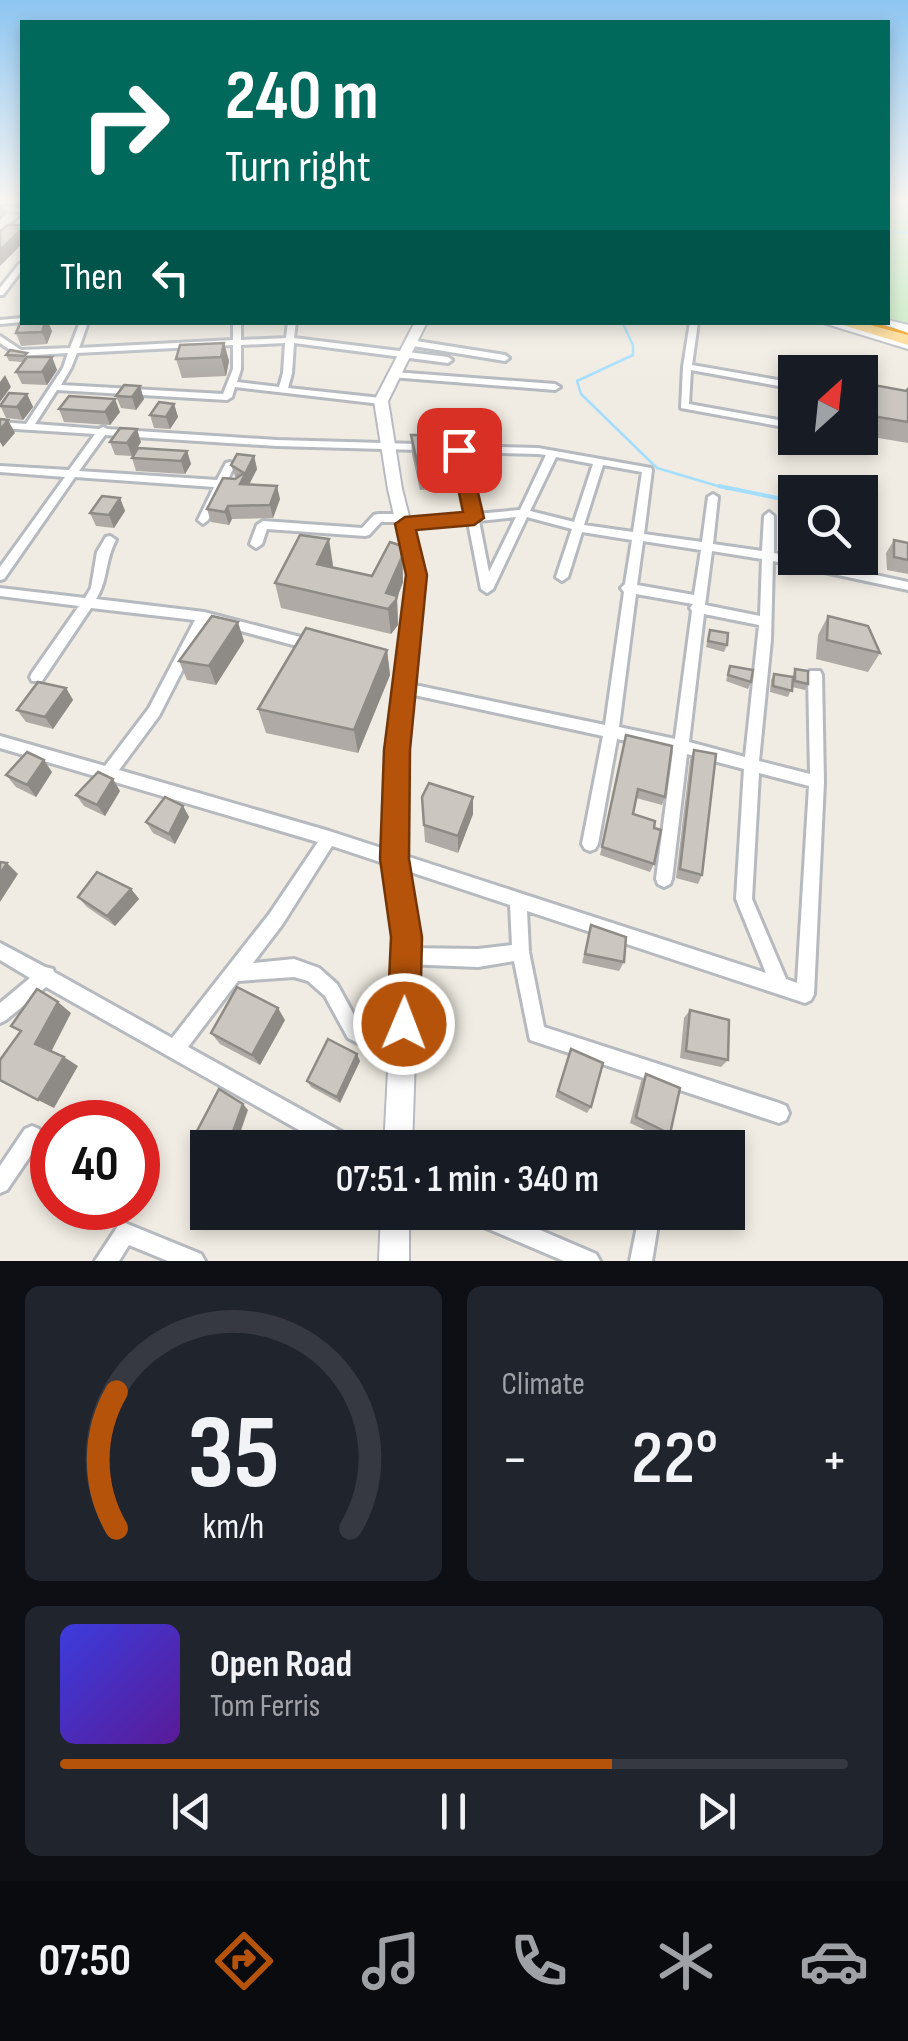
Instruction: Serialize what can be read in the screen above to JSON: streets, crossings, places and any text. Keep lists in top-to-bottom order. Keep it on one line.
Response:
{"north":"top right","page":{"turn":["240 m","Turn right"],"then":"Then","limit":"40","trip":"07:51 · 1 min · 340 m","tile":"Climate","heat":["−","22°","+"],"song":["Open Road","Tom Ferris"],"tabs":"07:50","gauge":["35","km/h"]}}
